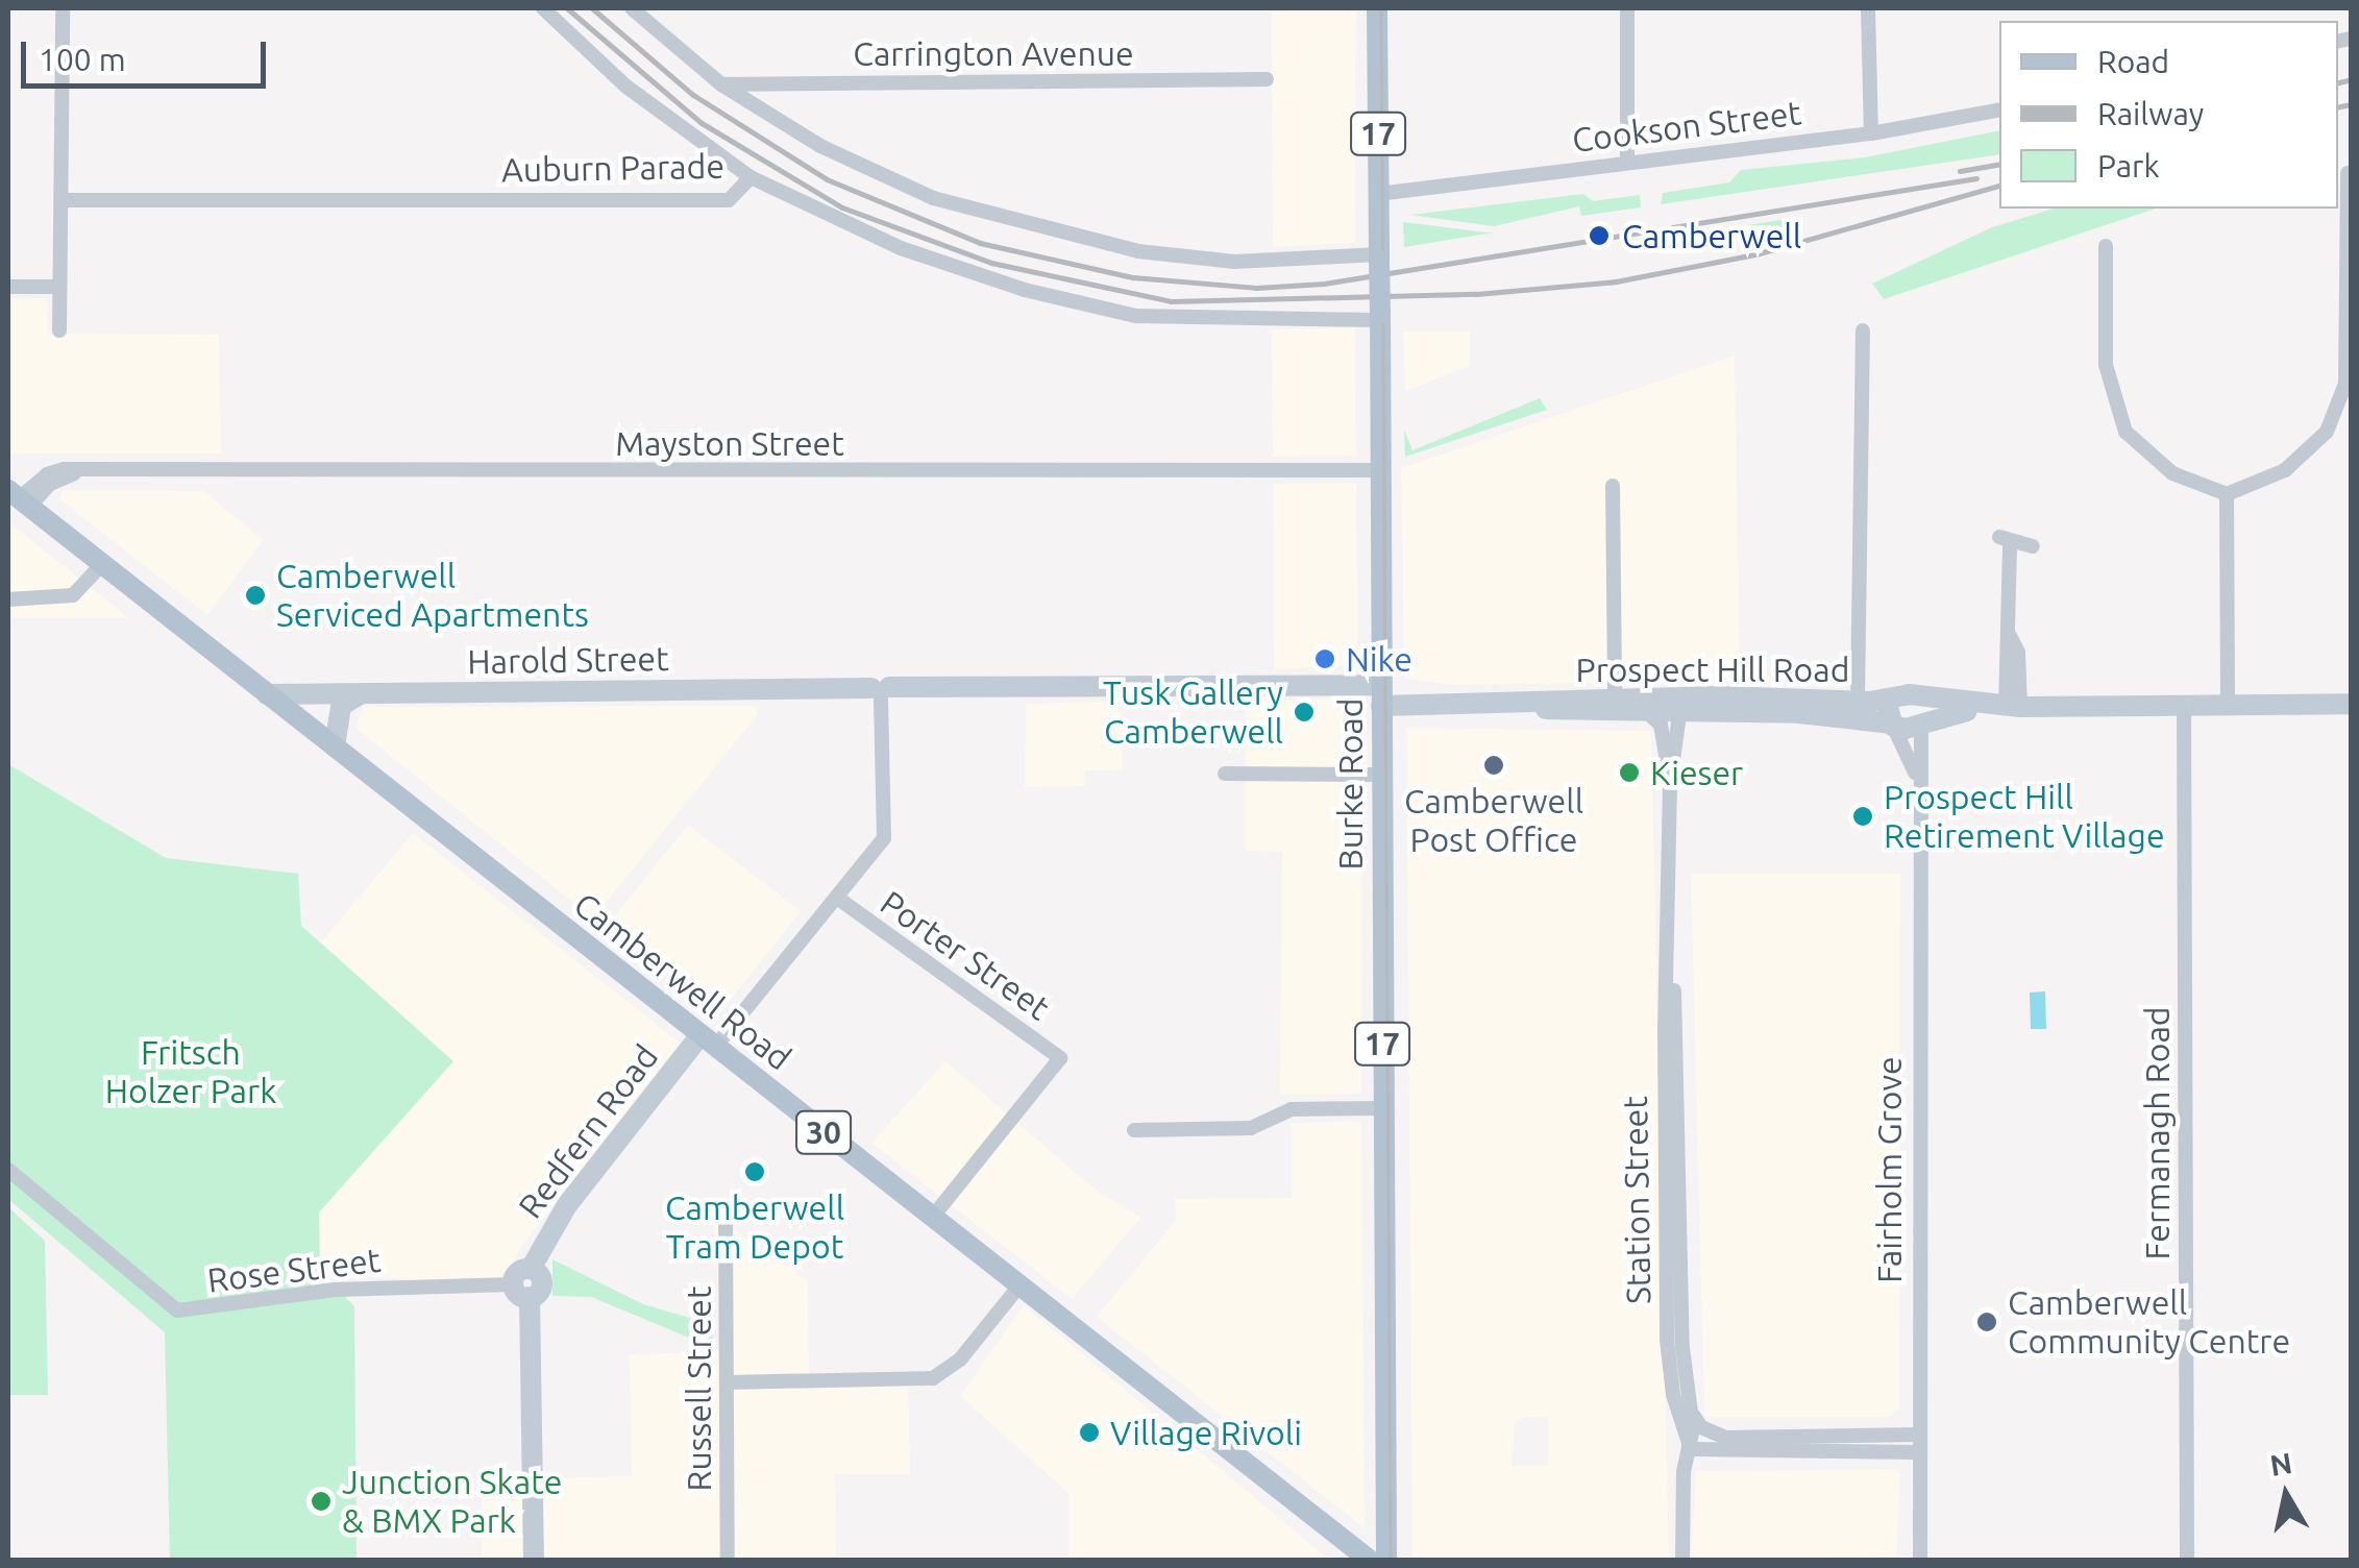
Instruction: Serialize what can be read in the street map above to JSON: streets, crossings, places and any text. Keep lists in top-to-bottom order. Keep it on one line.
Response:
{"streets":{"main road":["17","Burke Road","Camberwell Road","30"],"street":["Carrington Avenue","Cookson Street","Auburn Parade","Mayston Street","Harold Street","Prospect Hill Road","Porter Street","Redfern Road","Fermanagh Road","Fairholm Grove","Station Street","Rose Street","Russell Street"]},"crossings":[["Cookson Street","Burke Road"],["Auburn Parade","Burke Road"],["Mayston Street","Burke Road"],["Mayston Street","Camberwell Road"],["Harold Street","Prospect Hill Road"],["Harold Street","Burke Road"],["Harold Street","Camberwell Road"],["Prospect Hill Road","Burke Road"],["Prospect Hill Road","Fermanagh Road"],["Prospect Hill Road","Fairholm Grove"],["Prospect Hill Road","Station Street"],["Porter Street","Camberwell Road"],["Camberwell Road","Redfern Road"],["Redfern Road","Rose Street"]],"parks":["Fritsch Holzer Park"],"places":["Camberwell","Camberwell Serviced Apartments","Nike","Tusk Gallery Camberwell","Camberwell Post Office","Kieser","Prospect Hill Retirement Village","Camberwell Tram Depot","Camberwell Community Centre","Village Rivoli","Junction Skate & BMX Park"],"legend":["Road","Railway","Park"],"scale_bar":"100 m","north":"top"}
